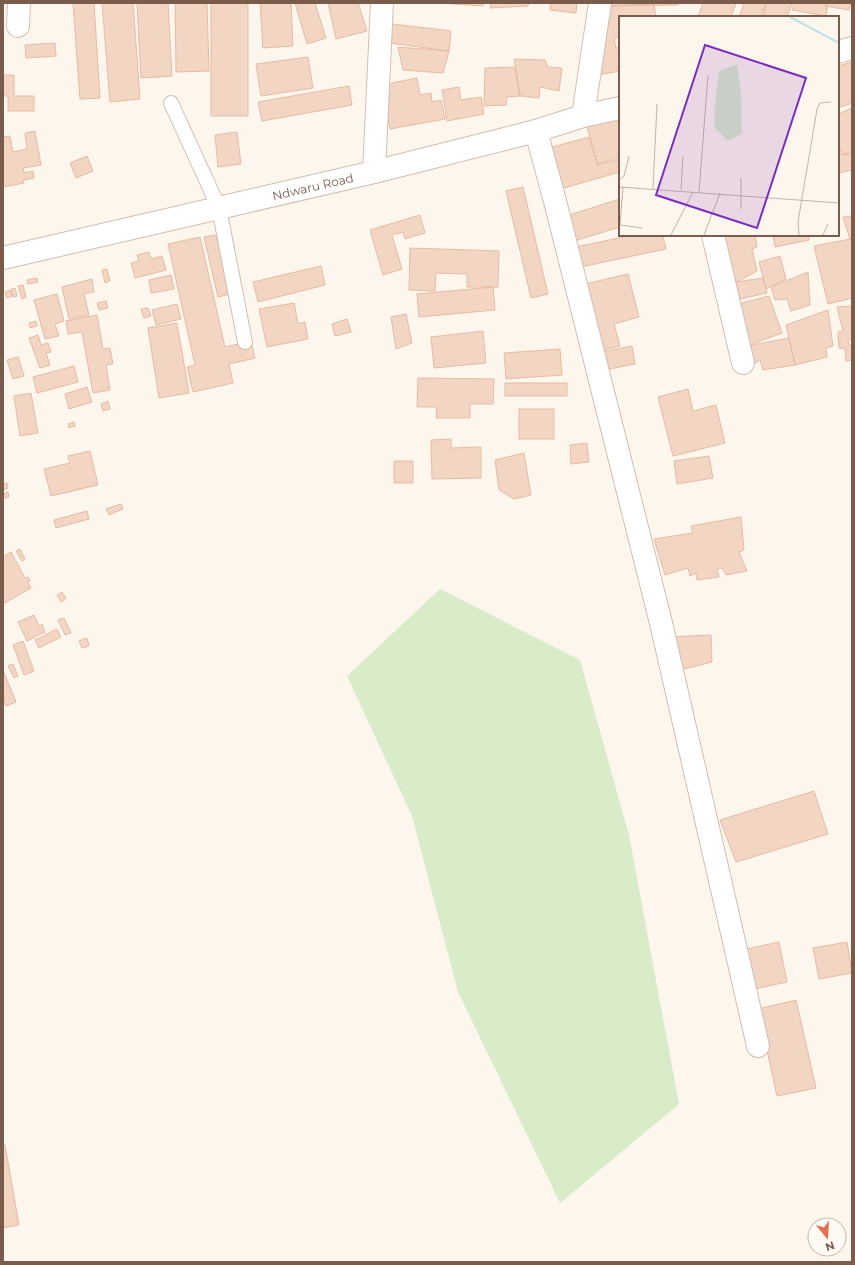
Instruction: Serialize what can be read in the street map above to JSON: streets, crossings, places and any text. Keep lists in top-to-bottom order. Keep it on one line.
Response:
{"streets":{"street":["Ndwaru Road"]},"north":"bottom"}
